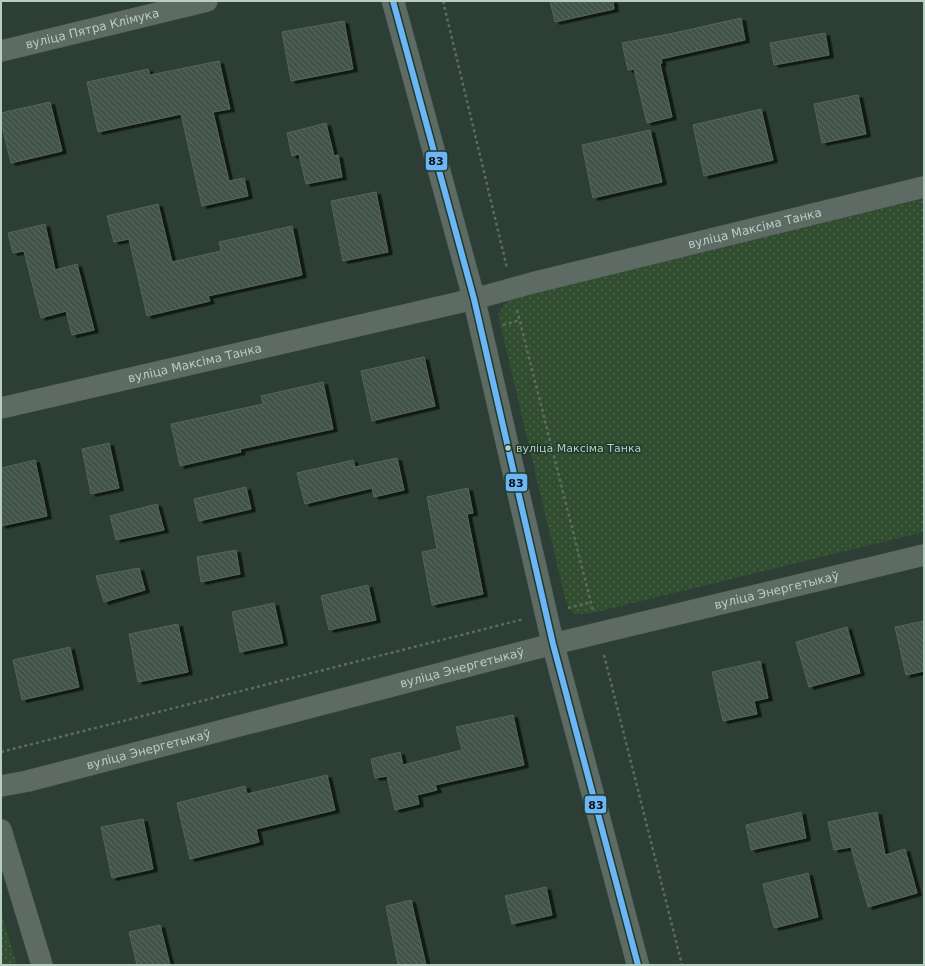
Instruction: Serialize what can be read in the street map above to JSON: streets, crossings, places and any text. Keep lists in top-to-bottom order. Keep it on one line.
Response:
{"streets":{"street":["вуліца Пятра Клімука","вуліца Максіма Танка","вуліца Энергетыкаў"]},"places":["вуліца Максіма Танка"],"lines":["transit line 83"]}
